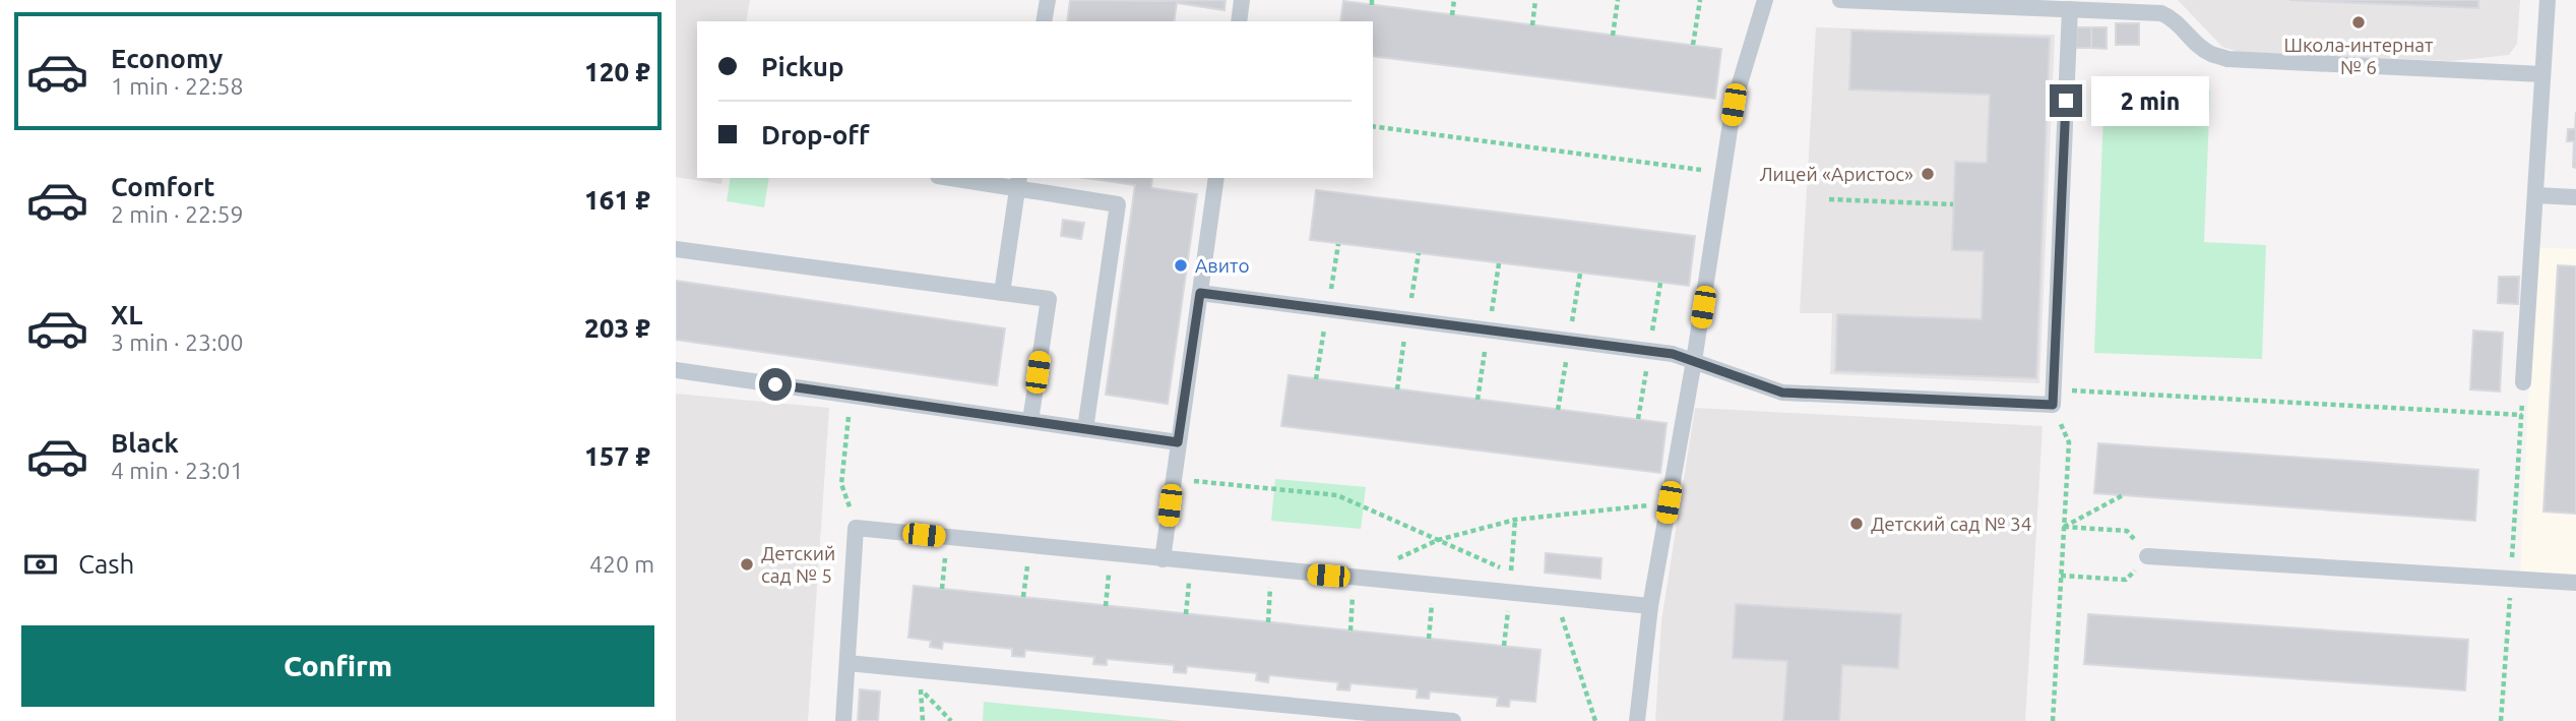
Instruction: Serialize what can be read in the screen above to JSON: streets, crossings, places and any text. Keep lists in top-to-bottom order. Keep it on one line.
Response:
{"places":["Школа-интернат № 6","Лицей «Аристос»","Авито","Детский сад № 34","Детский сад № 5"],"page":{"list":[{"name":"Economy","note":"1 min · 22:58","value":"120 ₽"},{"name":"Comfort","note":"2 min · 22:59","value":"161 ₽"},{"name":"XL","note":"3 min · 23:00","value":"203 ₽"},{"name":"Black","note":"4 min · 23:01","value":"157 ₽"}],"banner":["Pickup","Drop-off"],"bubble":"2 min","pay":["Cash","420 m"],"buttons":"Confirm"}}
